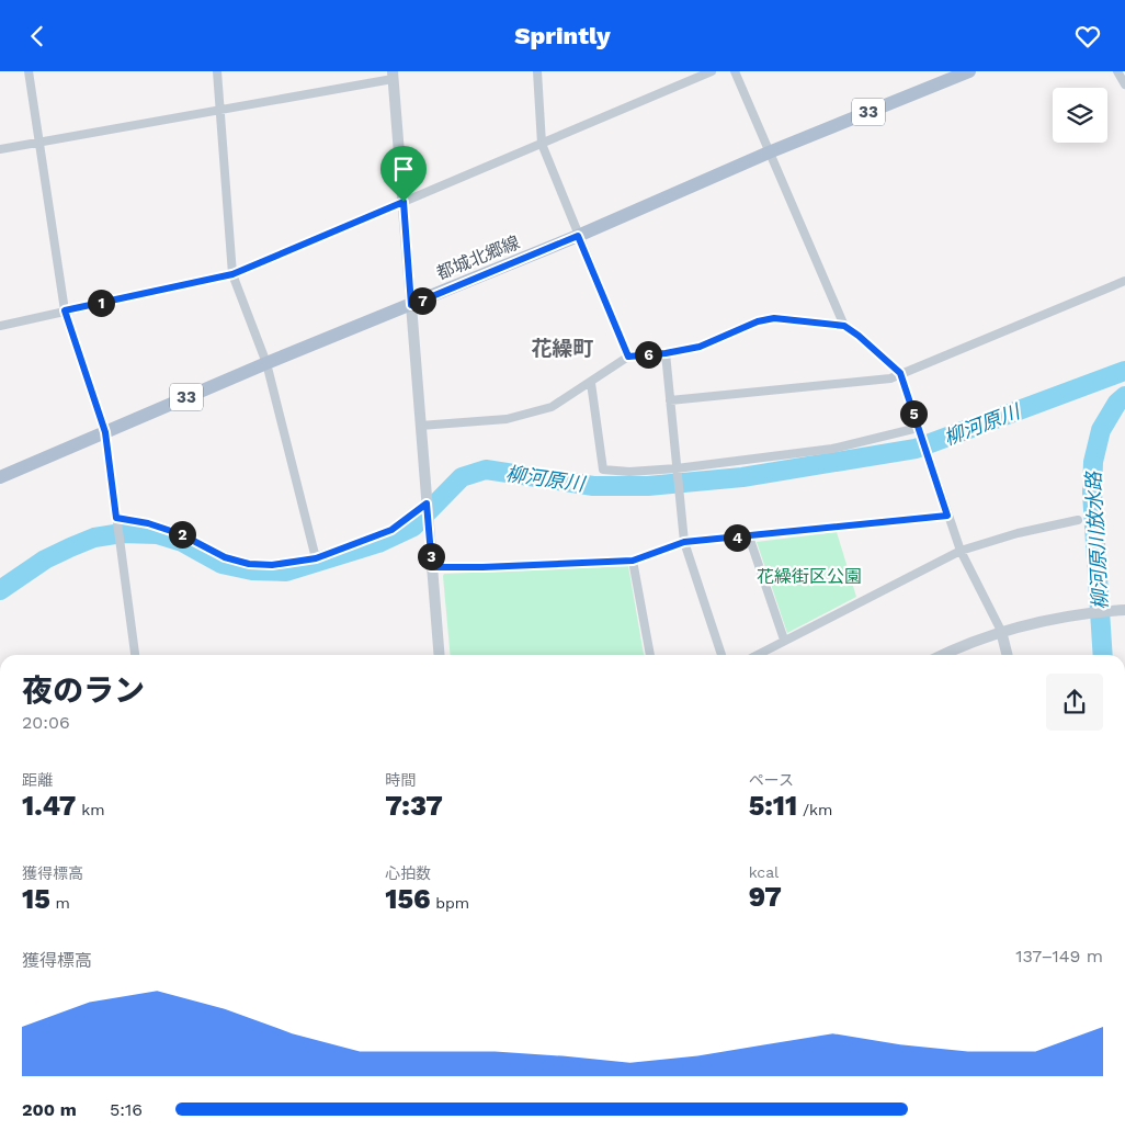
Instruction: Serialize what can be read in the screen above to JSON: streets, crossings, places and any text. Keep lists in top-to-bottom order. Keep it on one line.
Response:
{"streets":{"main road":["33","都城北郷線"]},"districts":["花繰町"],"water":["柳河原川","柳河原川放水路"],"parks":["花繰街区公園"],"page":{"header":"Sprintly","pins":["7","1","6","5","2","4","3"],"heading":["夜のラン","20:06"],"stats":[["距離","1.47 km"],["時間","7:37"],["ペース","5:11 /km"],["獲得標高","15 m"],["心拍数","156 bpm"],["kcal","97"]],"chart":["獲得標高","137–149 m"],"list":[{"name":"200 m","note":"5:16"}]}}
